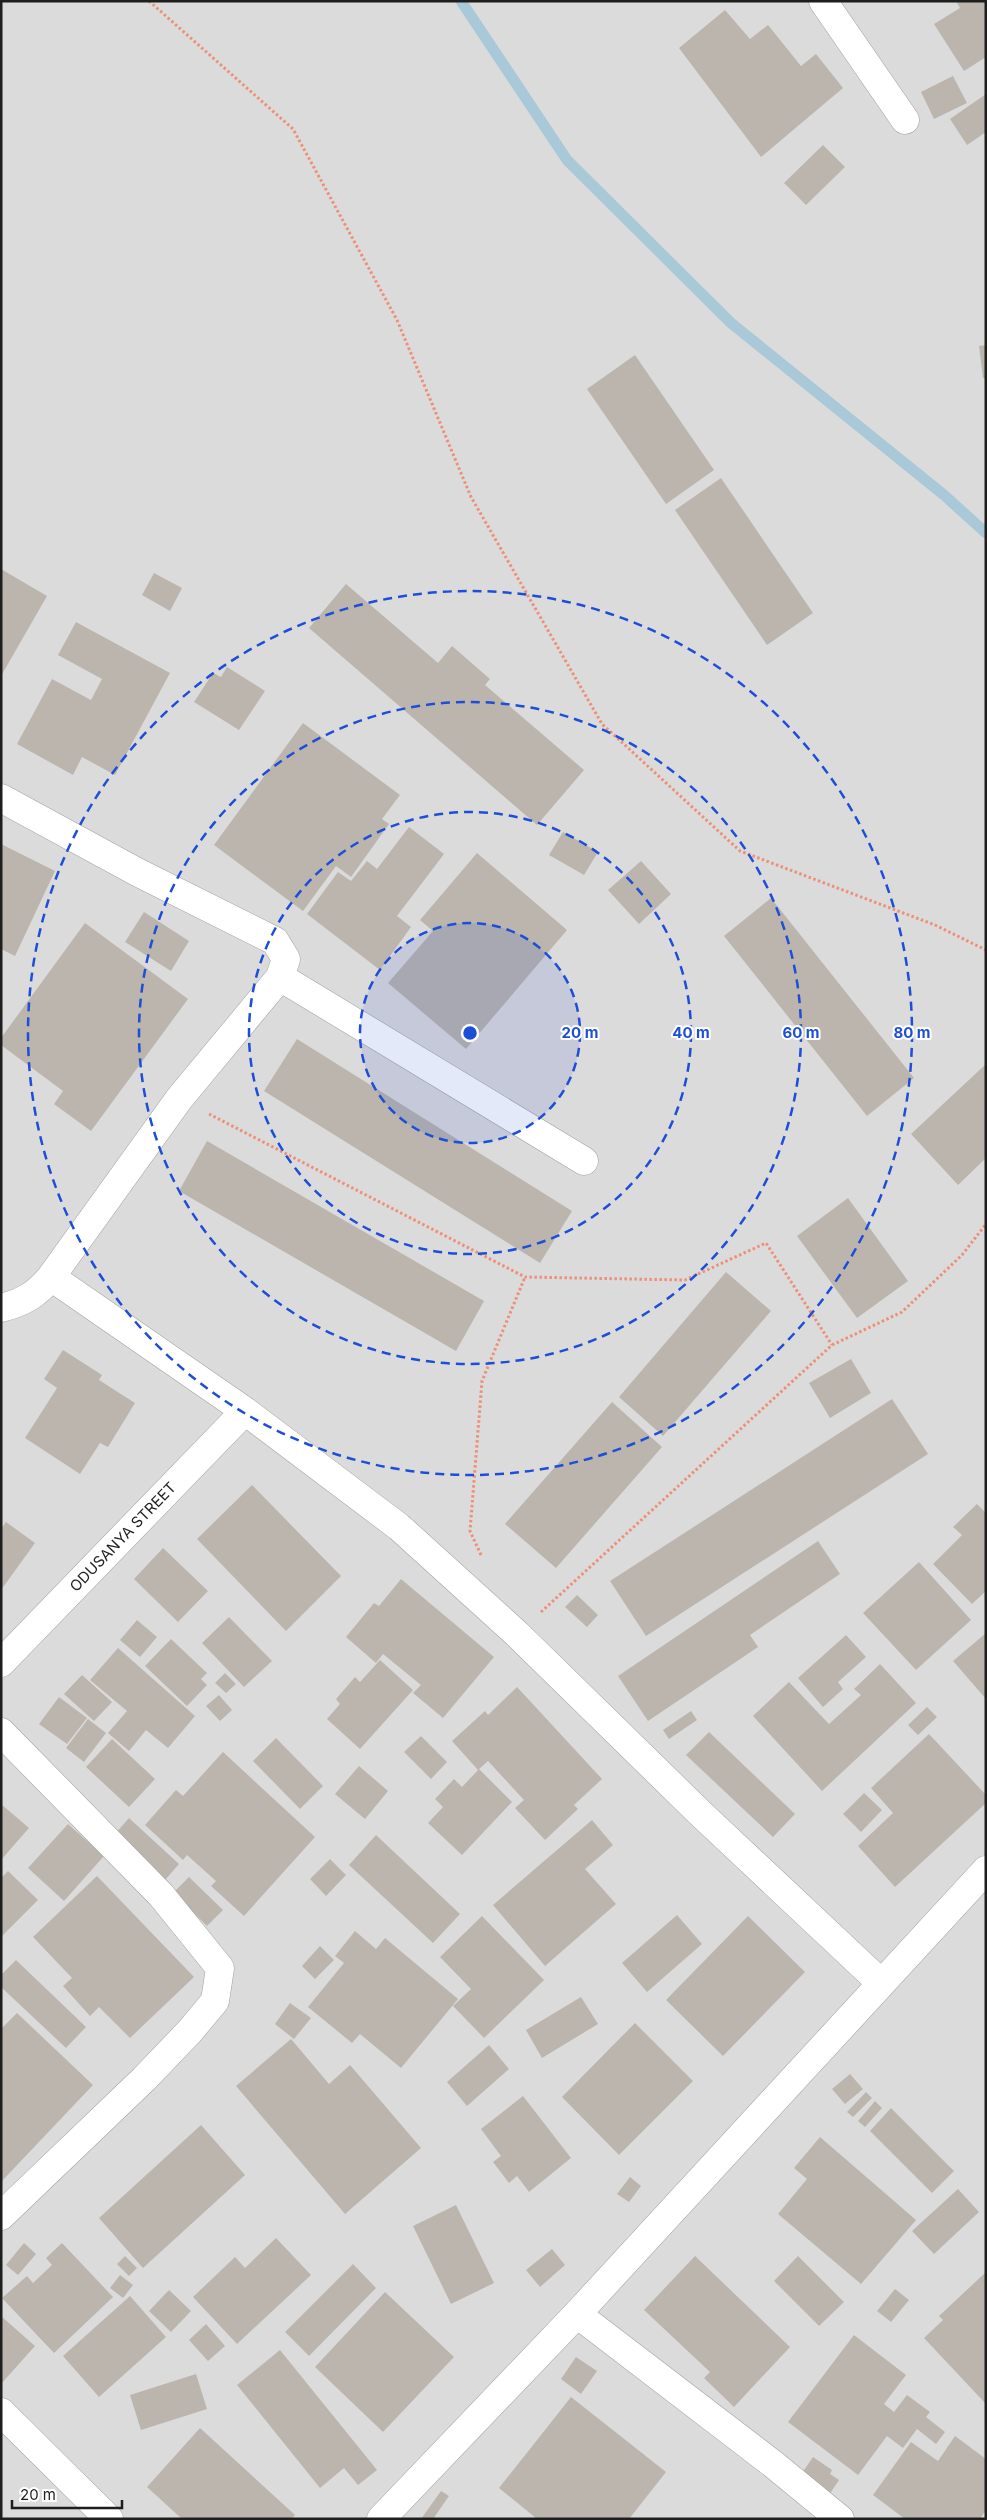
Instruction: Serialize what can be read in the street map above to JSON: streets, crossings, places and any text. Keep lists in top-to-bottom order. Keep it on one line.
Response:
{"streets":{"street":["ODUSANYA STREET"]},"scale_bar":"20 m","rings":["20 m","40 m","60 m","80 m"]}
